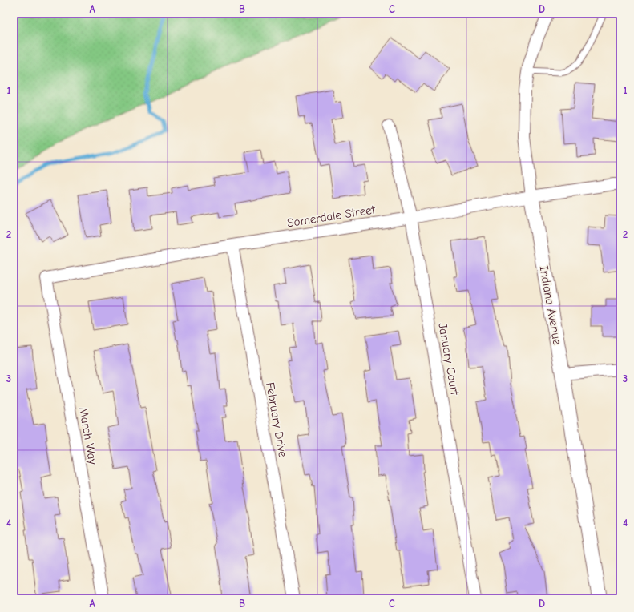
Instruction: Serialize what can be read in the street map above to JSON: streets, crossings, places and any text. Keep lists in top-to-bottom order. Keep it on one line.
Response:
{"streets":{"street":["Somerdale Street","Indiana Avenue","January Court","February Drive","March Way"]},"crossings":[["Somerdale Street","Indiana Avenue"],["Somerdale Street","January Court"],["Somerdale Street","February Drive"],["Somerdale Street","March Way"]],"grid":{"columns":["A","B","C","D"],"rows":["1","2","3","4"]}}
